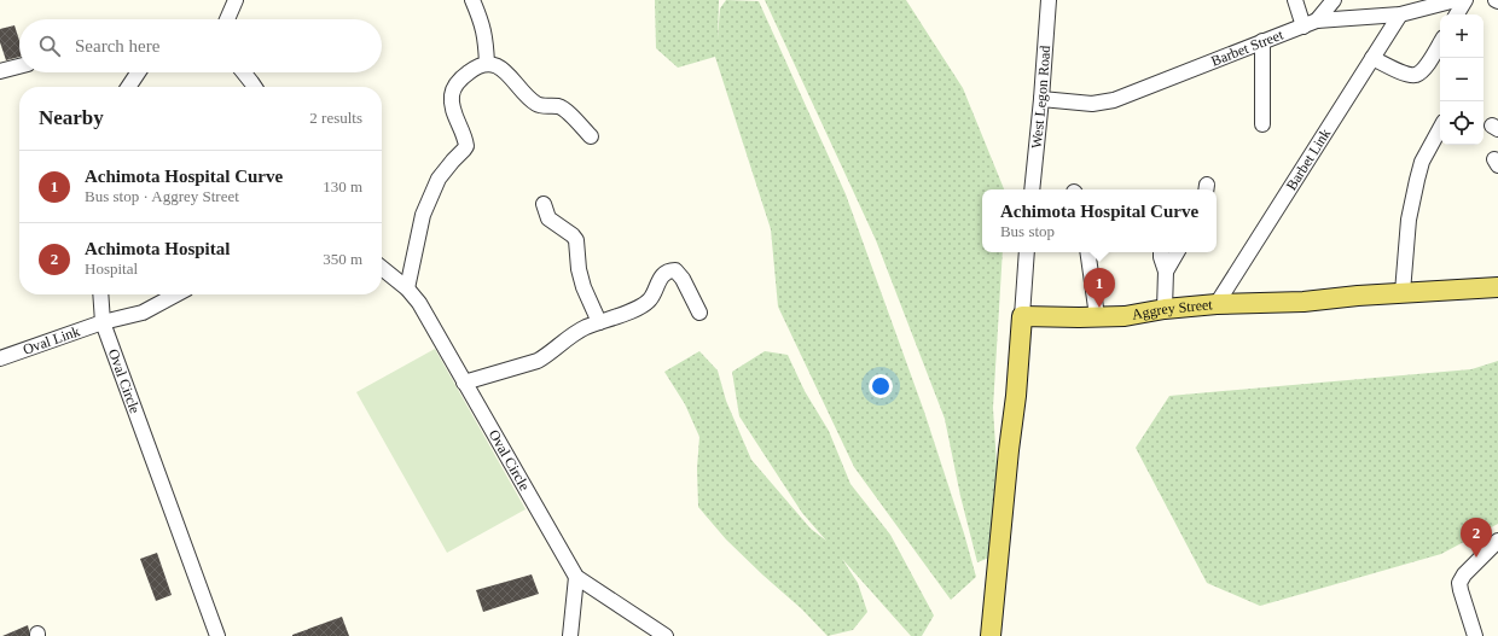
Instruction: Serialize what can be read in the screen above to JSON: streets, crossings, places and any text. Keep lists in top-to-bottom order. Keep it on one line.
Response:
{"streets":{"main road":["Aggrey Street"],"street":["Barbet Street","West Legon Road","Barbet Link","Oval Link","Oval Circle"]},"crossings":[["Barbet Street","West Legon Road"],["Barbet Street","Barbet Link"],["Barbet Link","Aggrey Street"],["Oval Link","Oval Circle"]],"page":{"map_buttons":["+","−"],"search":"Search here","heading":["Nearby","2 results"],"list":[{"mark":"1","name":"Achimota Hospital Curve","note":"Bus stop · Aggrey Street","value":"130 m"},{"mark":"2","name":"Achimota Hospital","note":"Hospital","value":"350 m"}],"popup":["Achimota Hospital Curve","Bus stop"],"pins":["1","2"]}}
